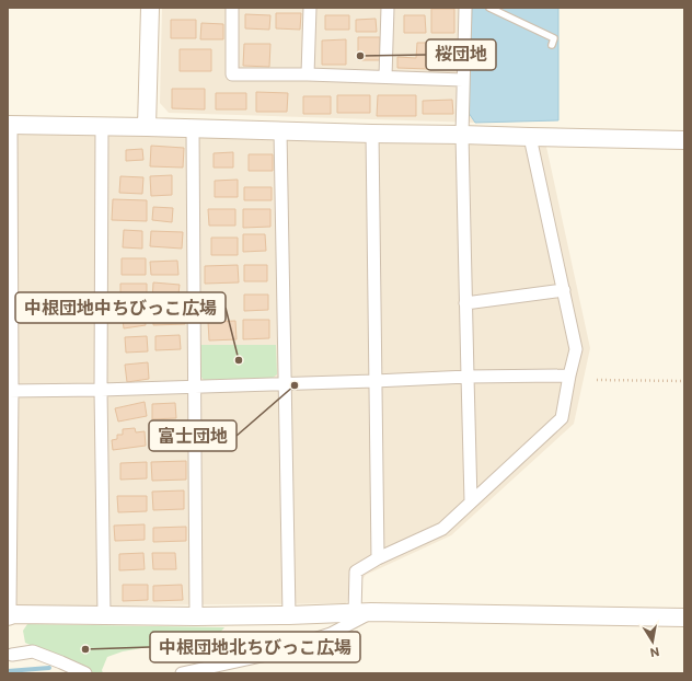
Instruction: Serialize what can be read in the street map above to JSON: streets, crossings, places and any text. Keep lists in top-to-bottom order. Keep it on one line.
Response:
{"places":["桜団地","中根団地中ちびっこ広場","富士団地","中根団地北ちびっこ広場"],"north":"bottom"}
